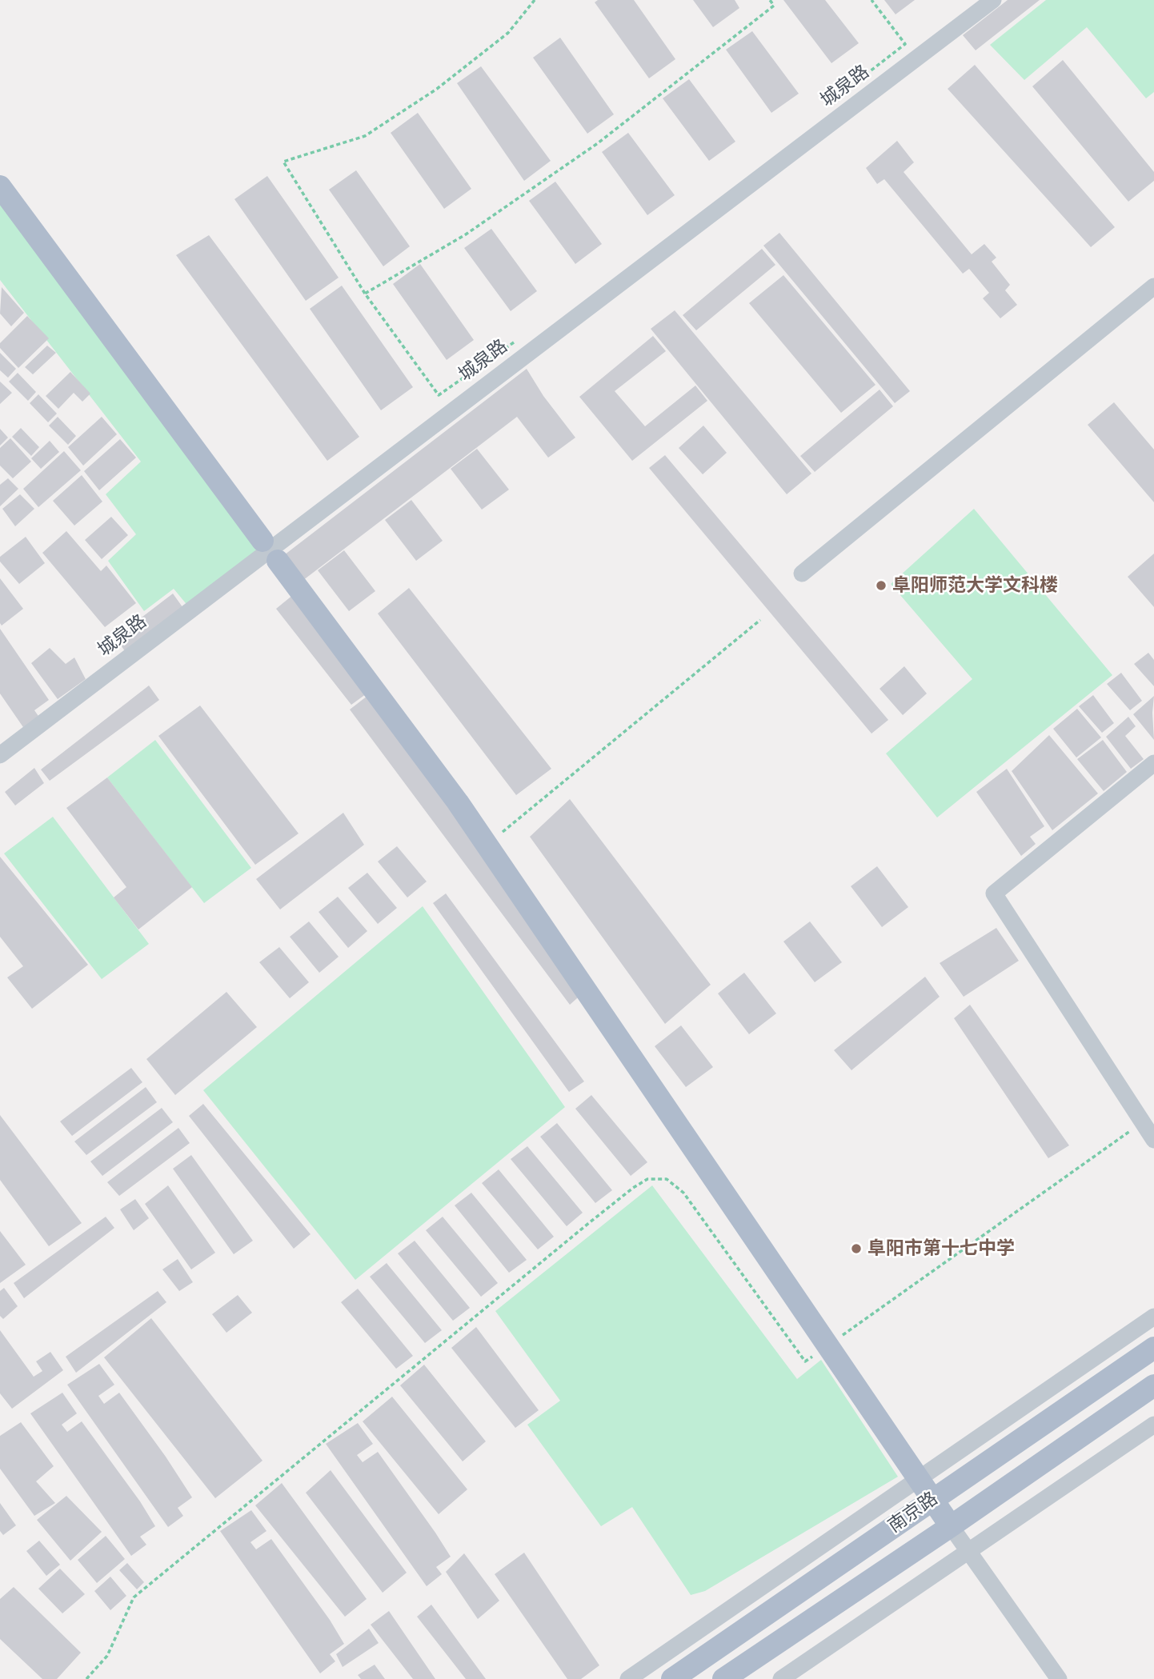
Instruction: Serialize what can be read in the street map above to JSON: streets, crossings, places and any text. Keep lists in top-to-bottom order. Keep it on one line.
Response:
{"streets":{"main road":["南京路"],"street":["城泉路"]},"places":["阜阳师范大学文科楼","阜阳市第十七中学"]}
